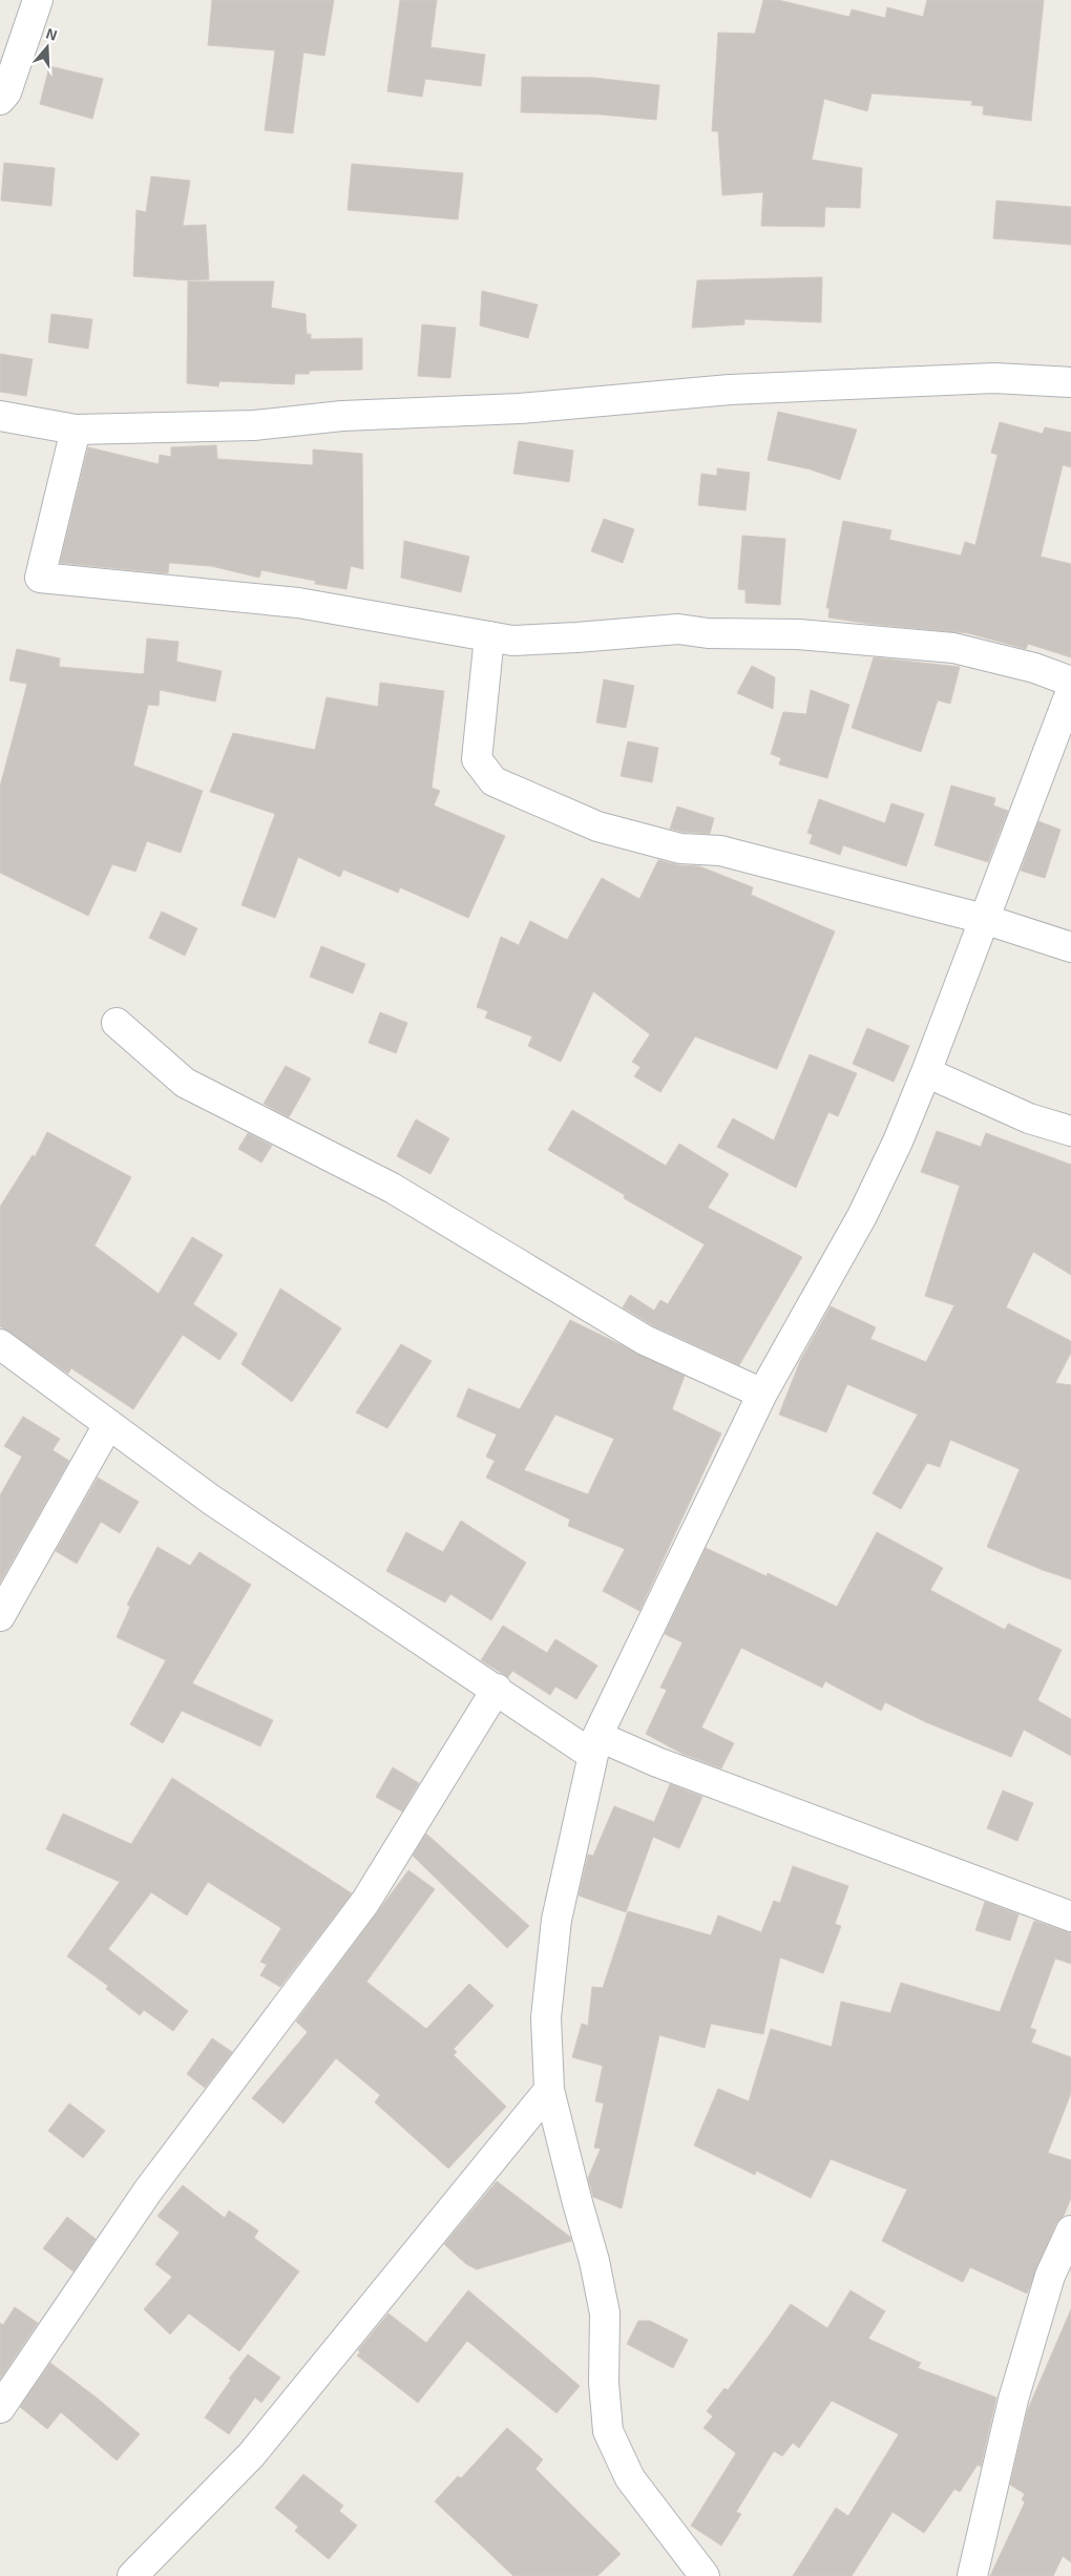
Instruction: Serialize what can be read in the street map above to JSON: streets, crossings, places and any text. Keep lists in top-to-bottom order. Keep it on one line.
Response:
{"north":"top"}
